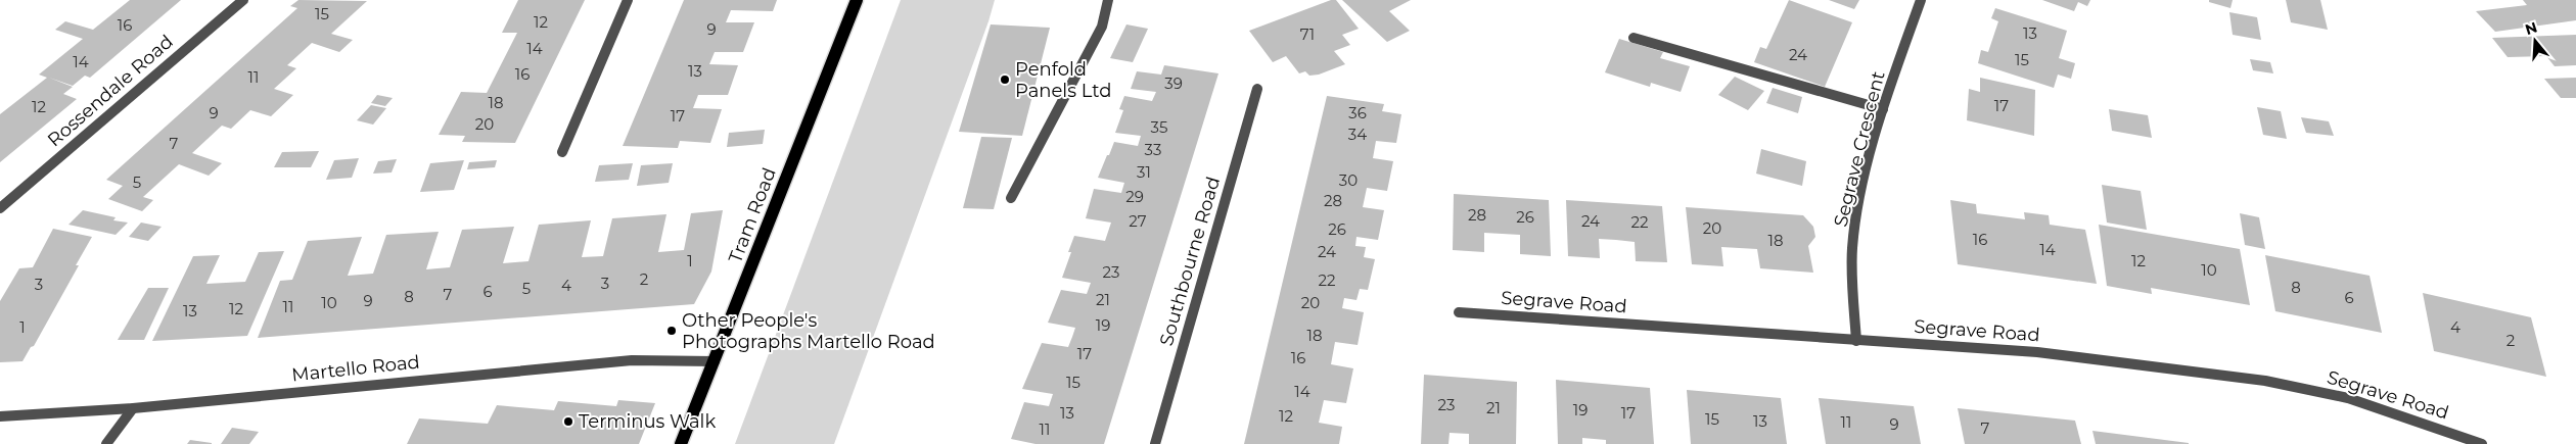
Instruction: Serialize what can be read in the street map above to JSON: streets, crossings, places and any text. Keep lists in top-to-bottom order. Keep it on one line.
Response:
{"streets":{"main road":["Tram Road"],"street":["Rossendale Road","Segrave Crescent","Southbourne Road","Segrave Road","Martello Road"]},"crossings":[["Segrave Crescent","Segrave Road"],["Tram Road","Martello Road"]],"places":["Penfold Panels Ltd","Other People's Photographs Martello Road","Terminus Walk"],"house_numbers":["15","12","16","9","13","71","14","24","15","14","13","16","11","39","18","17","12","9","36","17","20","35","34","7","33","31","30","5","29","28","28","26","27","24","22","20","26","16","18","14","24","1","12","10","23","2","22","3","3","4","8","5","6","7","8","6","21","9","10","20","11","12","13","19","1","4","18","2","17","16","15","14","23","21","19","13","17","12","15","13","11","9","7","11"],"north":"top"}
